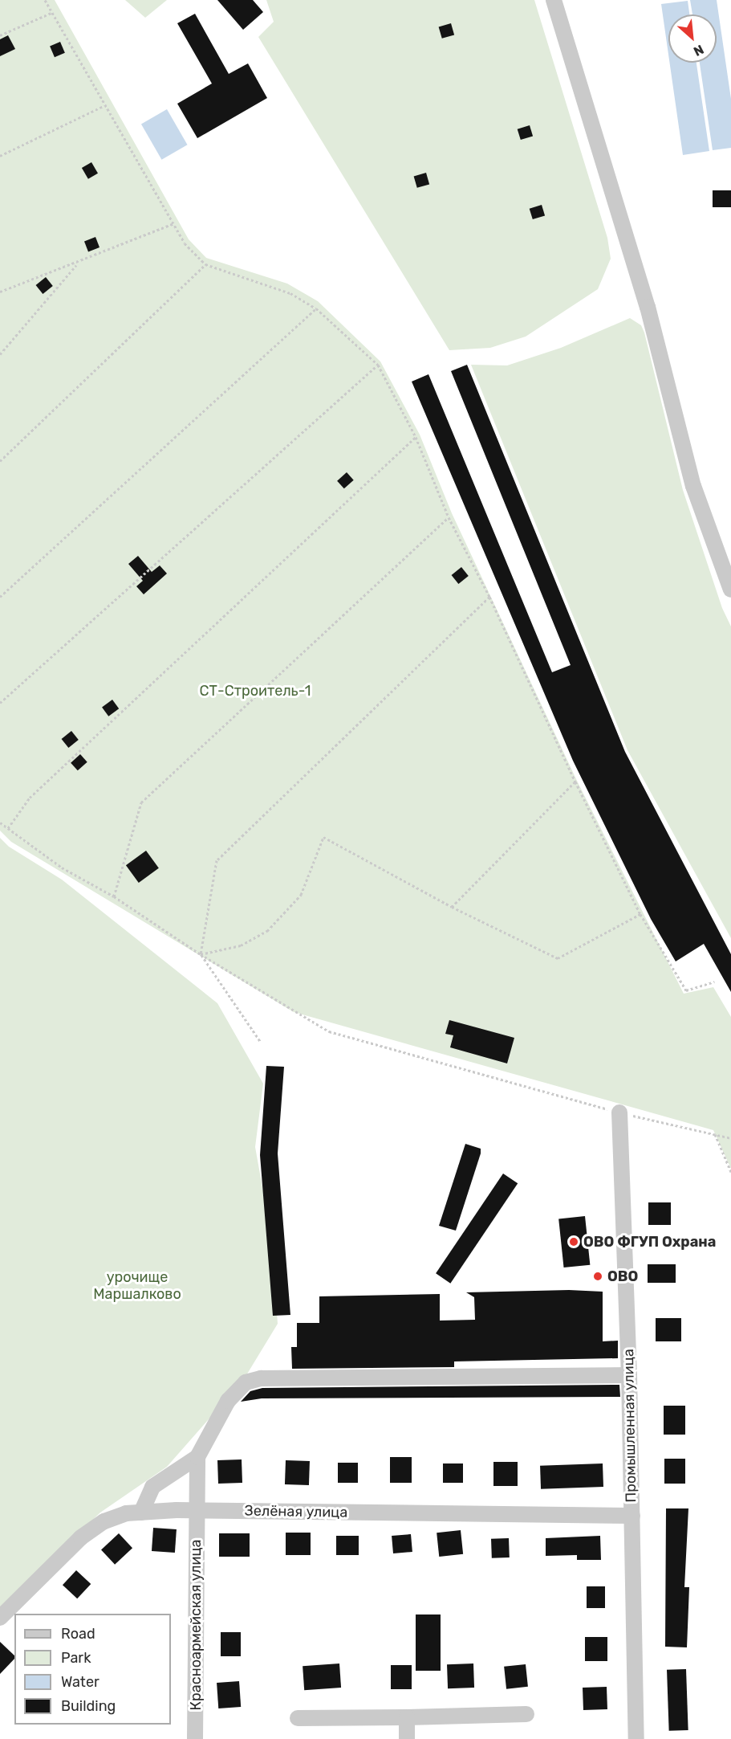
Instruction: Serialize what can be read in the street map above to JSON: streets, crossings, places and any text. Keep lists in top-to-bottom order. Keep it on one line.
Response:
{"streets":{"street":["Промышленная улица","Зелёная улица","Красноармейская улица"]},"crossings":[["Промышленная улица","Зелёная улица"],["Зелёная улица","Красноармейская улица"]],"parks":["СТ-Строитель-1","урочище Маршалково"],"places":["ОВО ФГУП Охрана","ОВО"],"legend":["Road","Park","Water","Building"],"north":"bottom right"}
